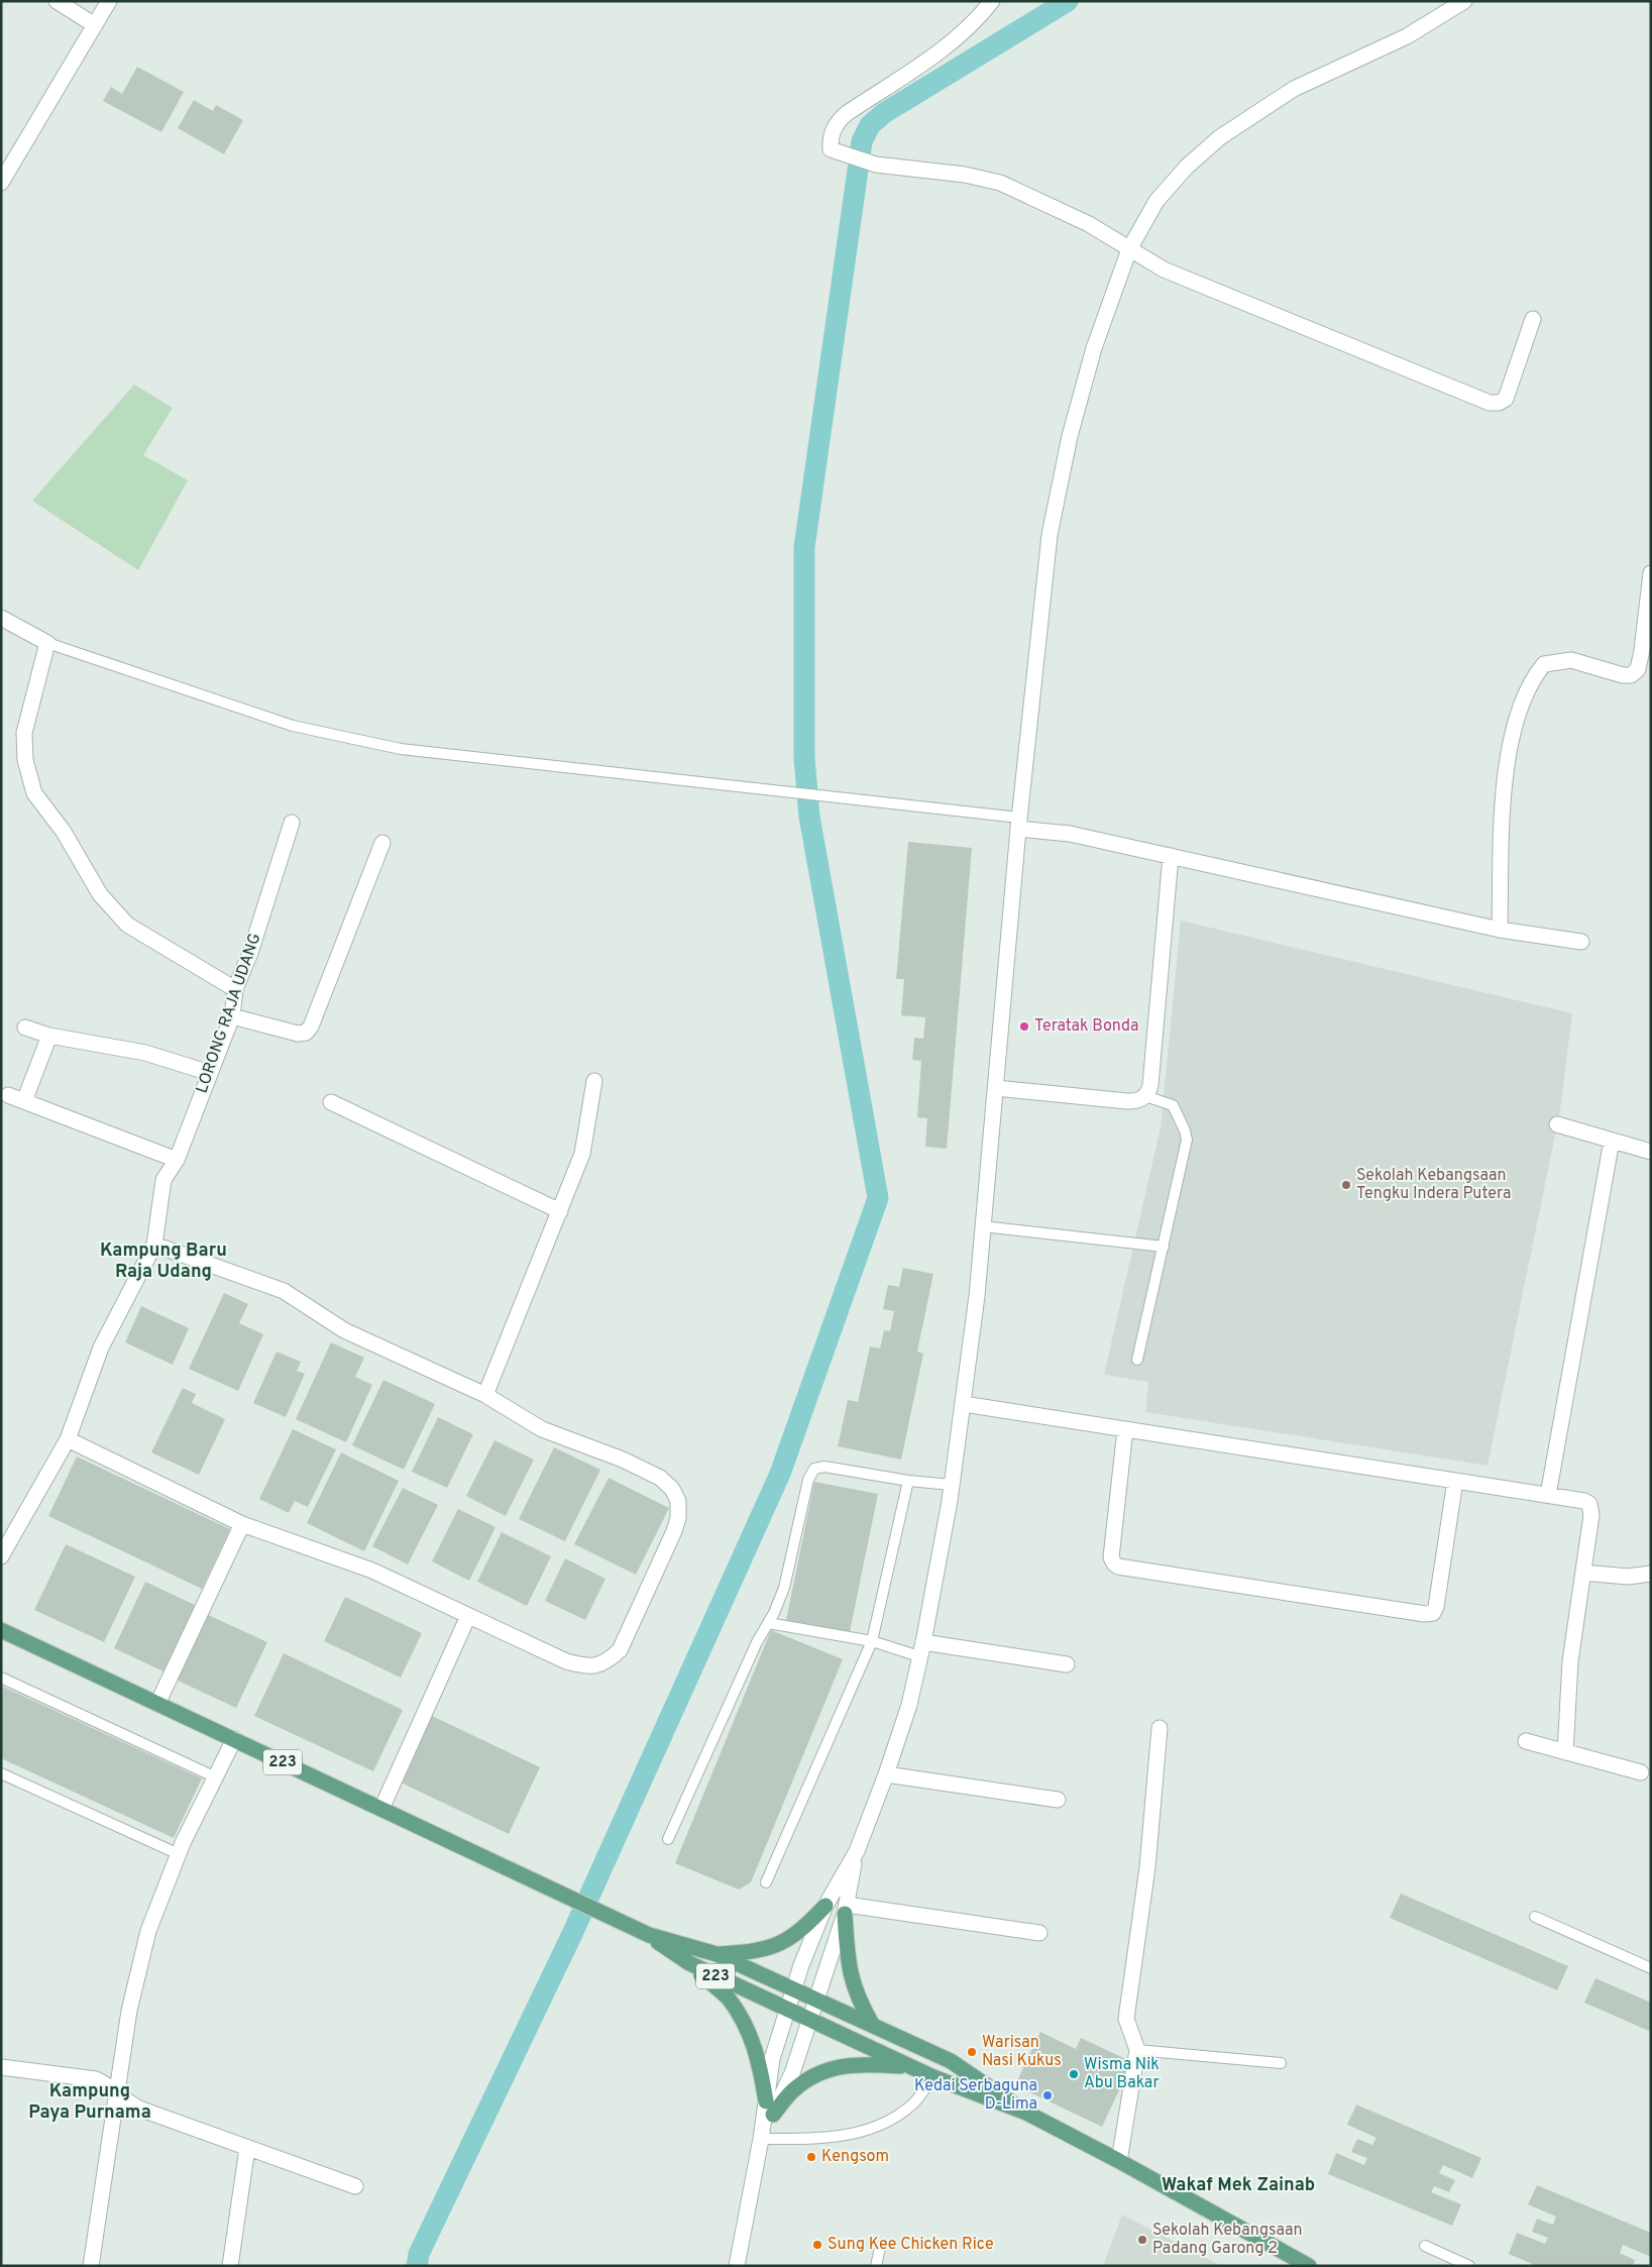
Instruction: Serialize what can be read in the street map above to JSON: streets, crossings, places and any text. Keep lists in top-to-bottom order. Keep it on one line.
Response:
{"streets":{"main road":["223"],"street":["LORONG RAJA UDANG"]},"districts":["Kampung Baru Raja Udang","Kampung Paya Purnama","Wakaf Mek Zainab"],"places":["Teratak Bonda","Sekolah Kebangsaan Tengku Indera Putera","Warisan Nasi Kukus","Wisma Nik Abu Bakar","Kedai Serbaguna D-Lima","Kengsom","Sekolah Kebangsaan Padang Garong 2","Sung Kee Chicken Rice"]}
